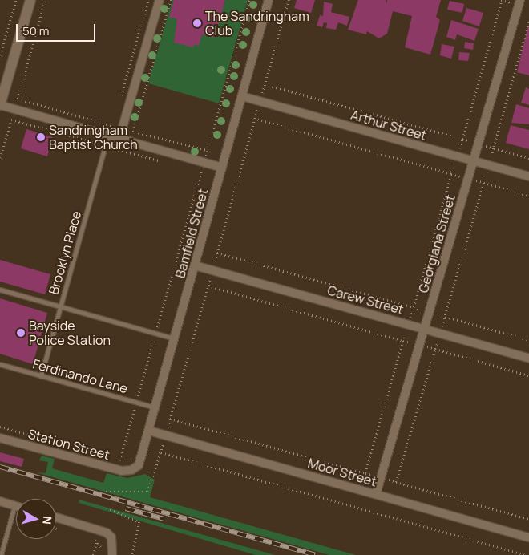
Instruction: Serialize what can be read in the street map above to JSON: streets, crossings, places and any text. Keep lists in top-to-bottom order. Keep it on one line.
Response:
{"streets":{"street":["Arthur Street","Bamfield Street","Georgiana Street","Carew Street","Station Street","Moor Street"],"lane":["Brooklyn Place","Ferdinando Lane"]},"crossings":[["Arthur Street","Bamfield Street"],["Arthur Street","Georgiana Street"],["Bamfield Street","Carew Street"],["Bamfield Street","Ferdinando Lane"],["Bamfield Street","Station Street"],["Bamfield Street","Moor Street"],["Georgiana Street","Carew Street"],["Georgiana Street","Moor Street"],["Brooklyn Place","Ferdinando Lane"]],"places":["The Sandringham Club","Sandringham Baptist Church","Bayside Police Station"],"scale_bar":"50 m","north":"right"}
